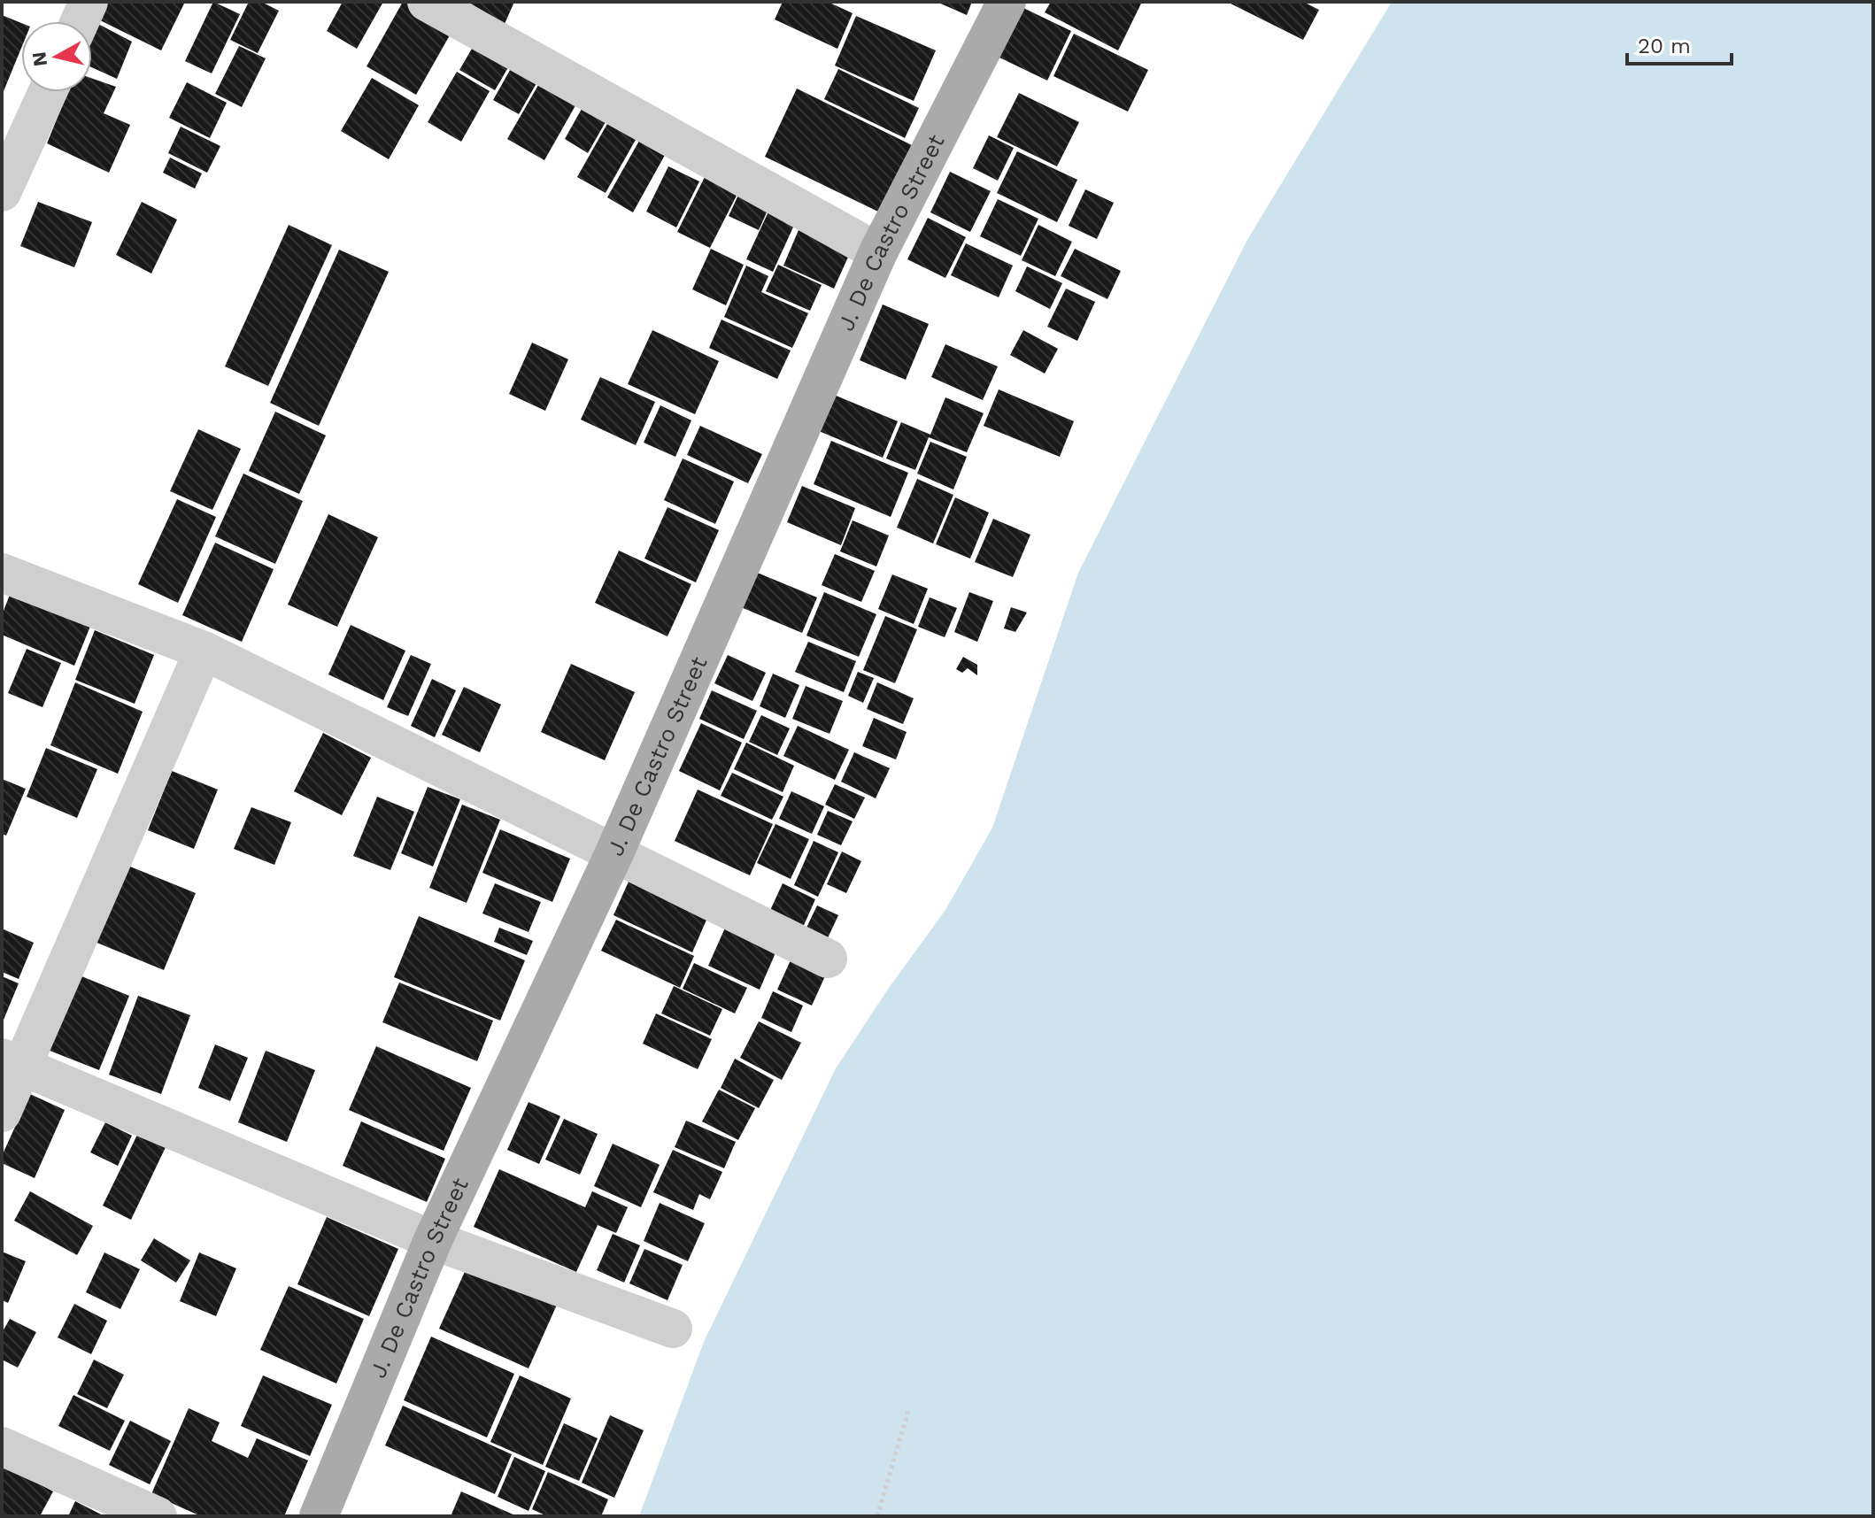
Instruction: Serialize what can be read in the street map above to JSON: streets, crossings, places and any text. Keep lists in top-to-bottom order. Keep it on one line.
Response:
{"streets":{"main road":["J. De Castro Street"]},"scale_bar":"20 m","north":"left"}
